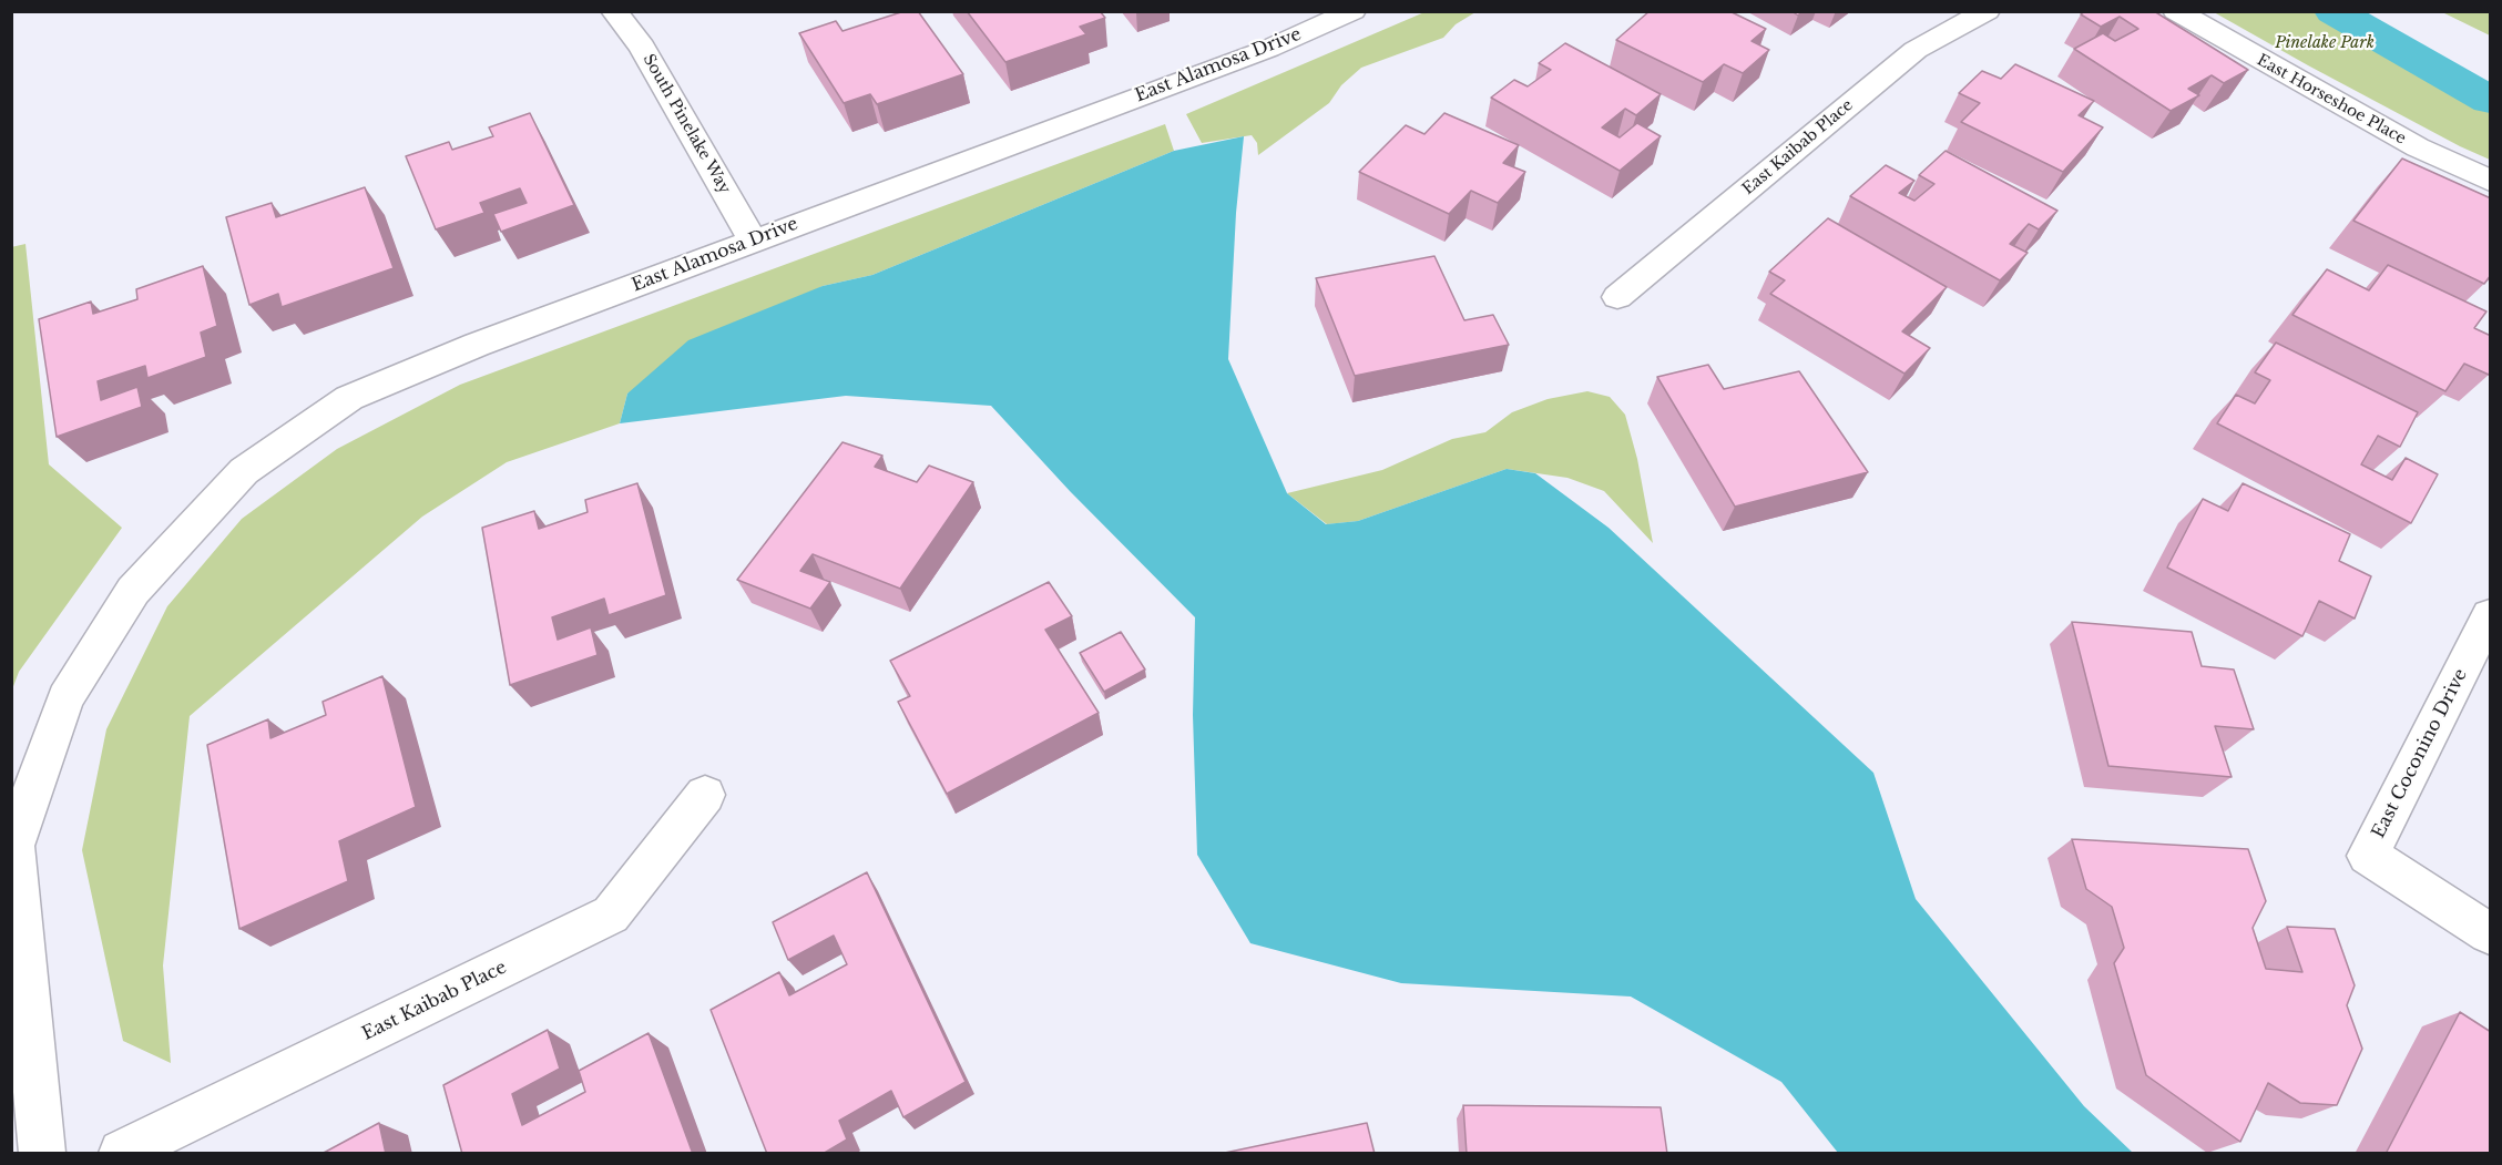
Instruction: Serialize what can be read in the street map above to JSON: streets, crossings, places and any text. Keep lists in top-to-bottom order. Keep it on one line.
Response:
{"streets":{"street":["East Alamosa Drive","East Horseshoe Place","South Pinelake Way","East Kaibab Place","East Coconino Drive"]},"crossings":[["East Alamosa Drive","South Pinelake Way"]],"parks":["Pinelake Park"]}
